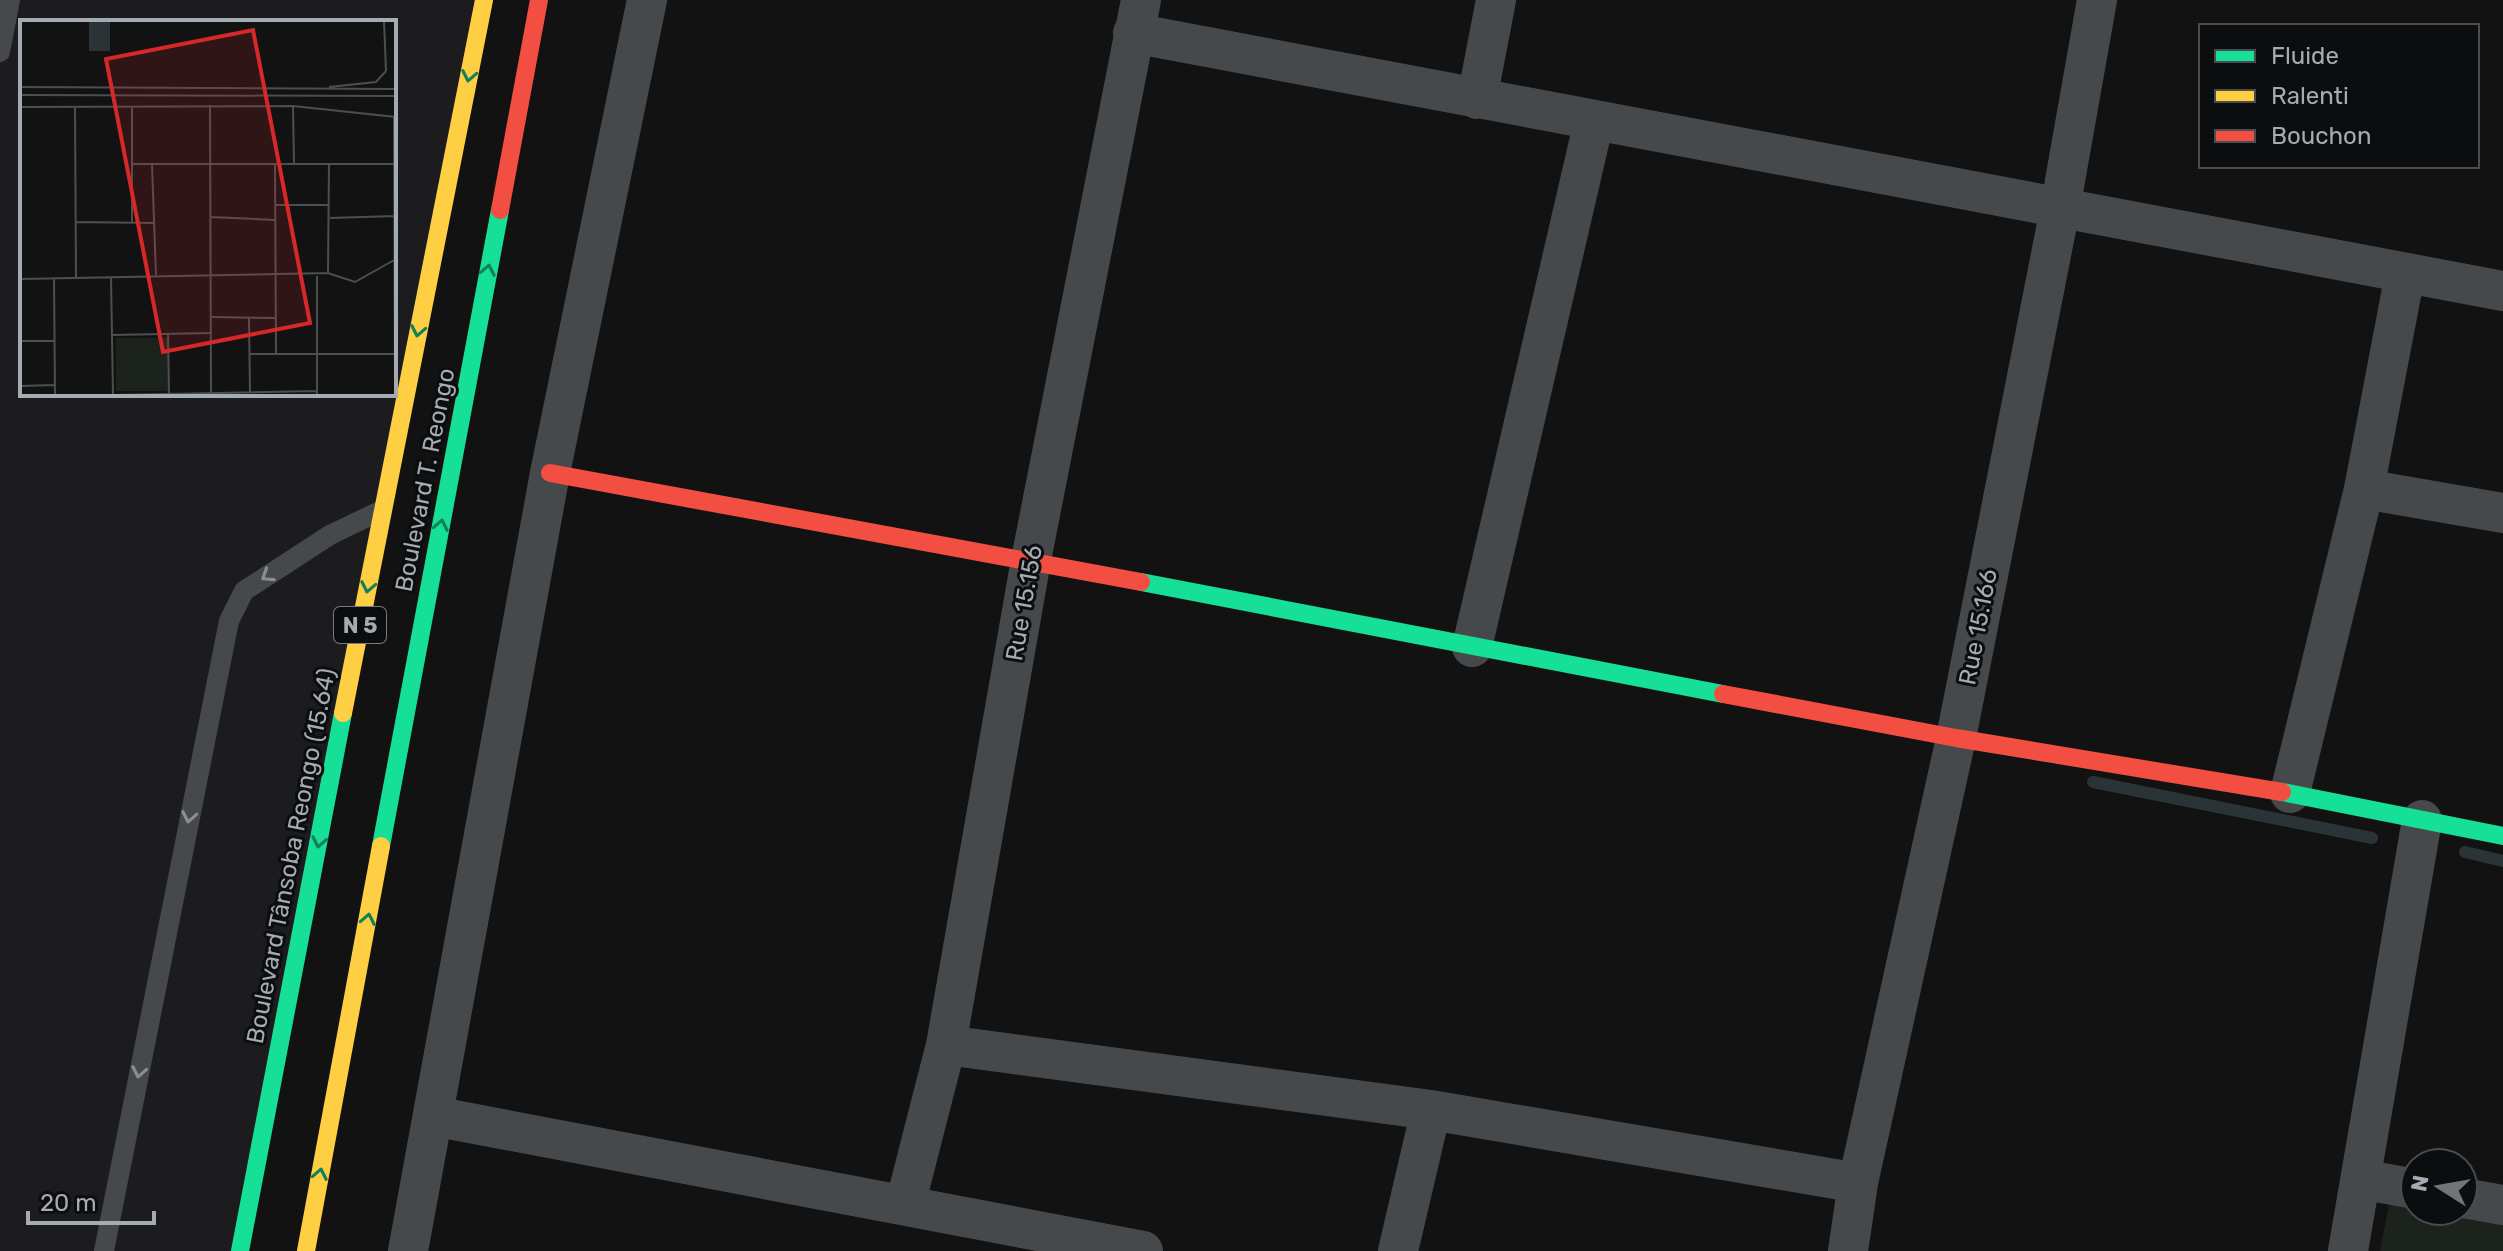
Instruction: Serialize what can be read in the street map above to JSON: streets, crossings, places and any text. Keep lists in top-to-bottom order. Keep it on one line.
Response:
{"streets":{"main road":["Boulevard T. Reongo","N 5","Boulevard Tânsoba Reongo (15.64)"],"street":["Rue 15.156","Rue 15.166"]},"one_way":["Boulevard T. Reongo","Boulevard Tânsoba Reongo (15.64)"],"legend":["Fluide","Ralenti","Bouchon"],"scale_bar":"20 m","north":"left"}
